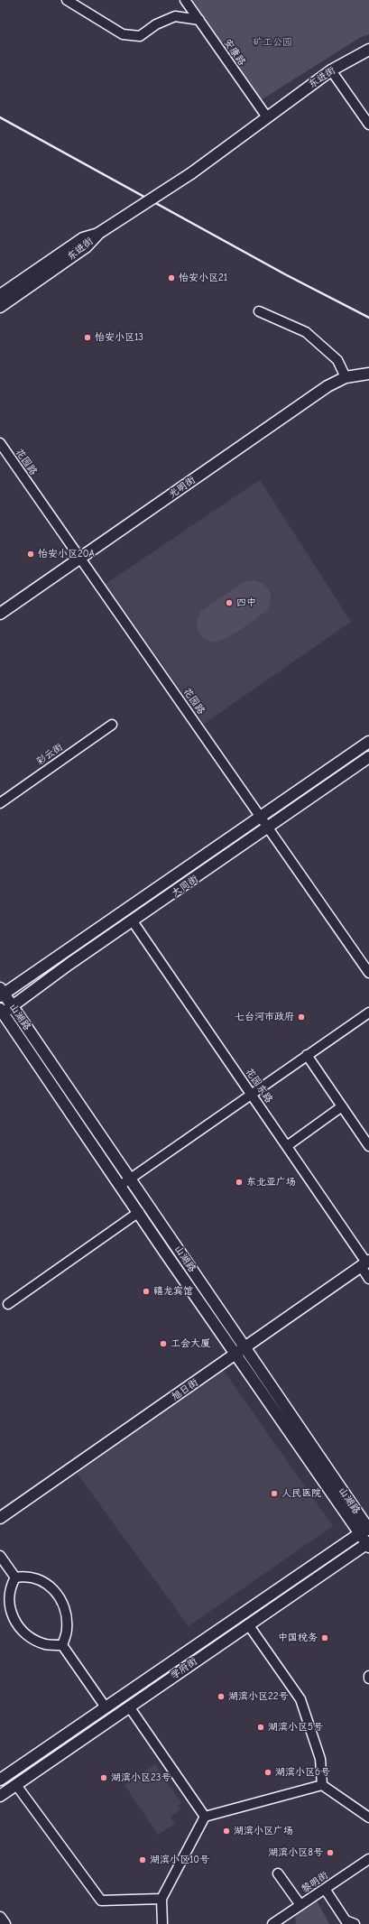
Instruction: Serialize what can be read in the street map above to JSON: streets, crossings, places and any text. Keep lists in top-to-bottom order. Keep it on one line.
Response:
{"streets":{"main road":["东进街","光明街","大同街","山湖路","旭日街","学府街"],"street":["安康路","花园路","彩云街","花园东路","黎明街"]},"crossings":[["安康路","东进街"],["花园路","光明街"],["花园路","大同街"],["大同街","山湖路"],["大同街","花园东路"],["山湖路","旭日街"],["山湖路","学府街"],["花园东路","旭日街"]],"parks":["矿工公园"],"places":["怡安小区21","怡安小区13","怡安小区20A","四中","七台河市政府","东北亚广场","禧龙宾馆","工会大厦","人民医院","中国税务","湖滨小区22号","湖滨小区5号","湖滨小区6号","湖滨小区23号","湖滨小区广场","湖滨小区8号","湖滨小区10号"]}
